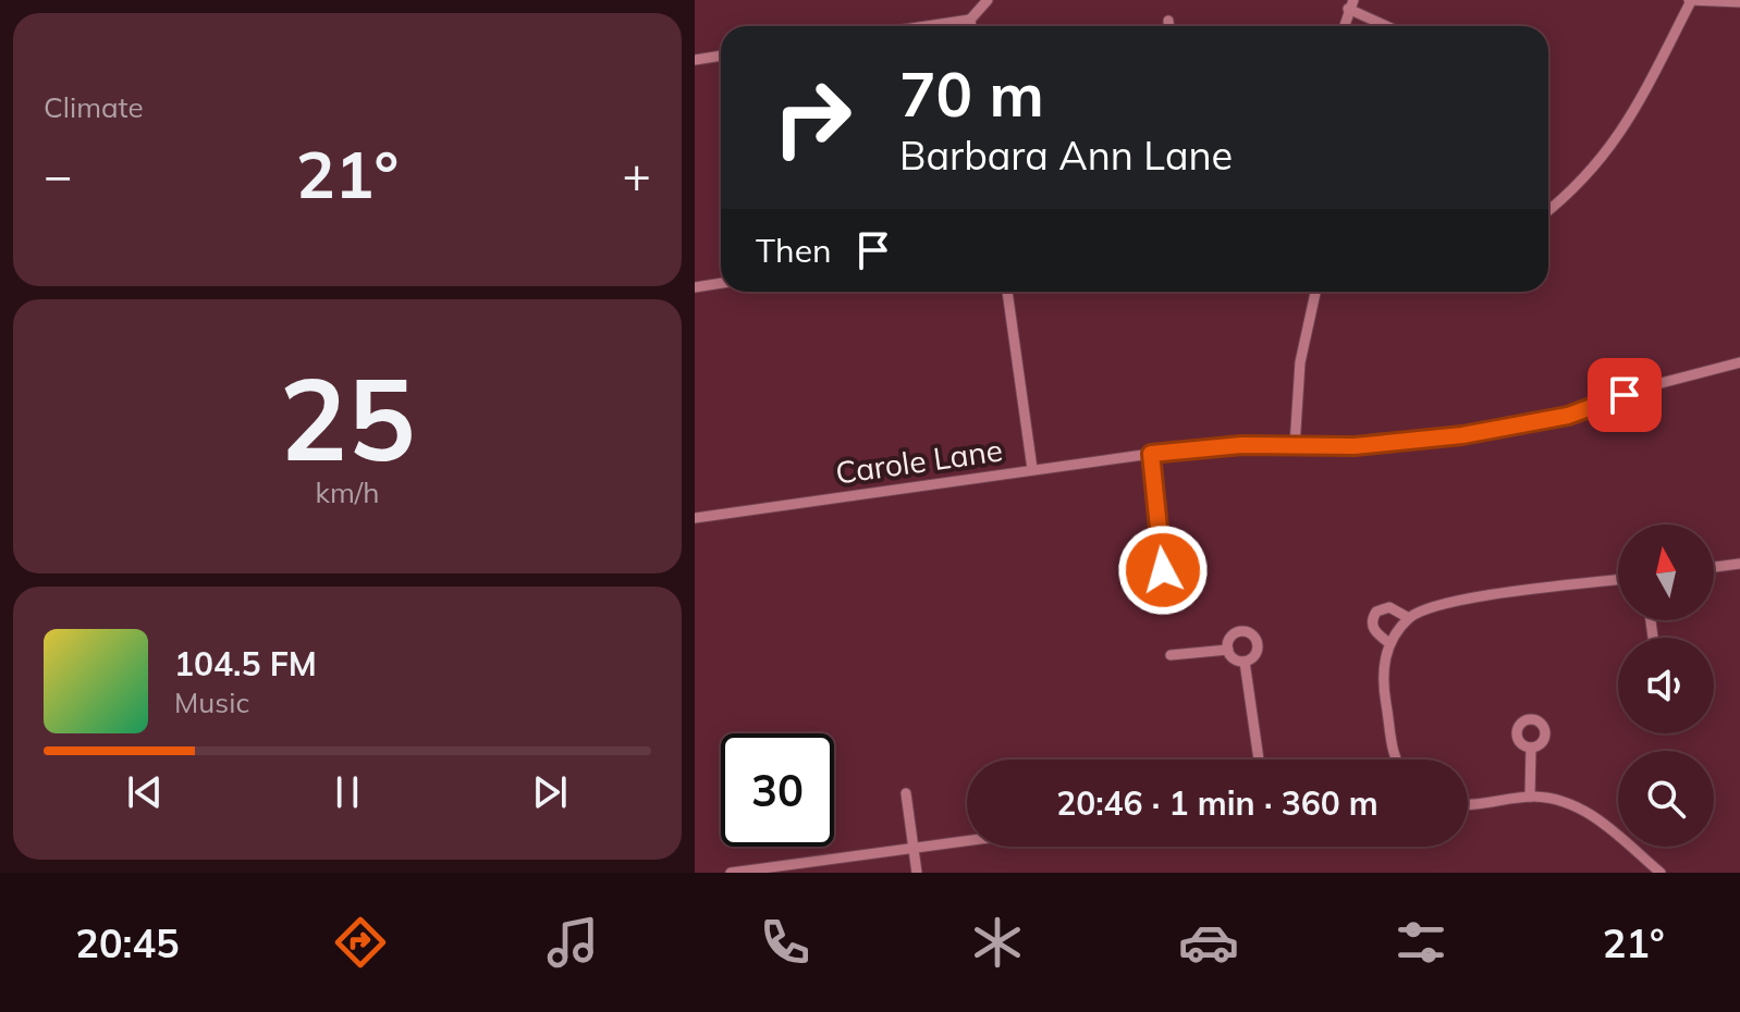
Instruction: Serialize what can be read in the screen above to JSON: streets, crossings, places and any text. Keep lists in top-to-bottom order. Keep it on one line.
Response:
{"streets":{"street":["Carole Lane"]},"north":"top","page":{"tile":["Climate",["25","km/h"]],"turn":["70 m","Barbara Ann Lane"],"heat":["−","21°","+"],"then":"Then","song":["104.5 FM","Music"],"limit":"30","trip":"20:46 · 1 min · 360 m","tabs":["20:45","21°"]}}
